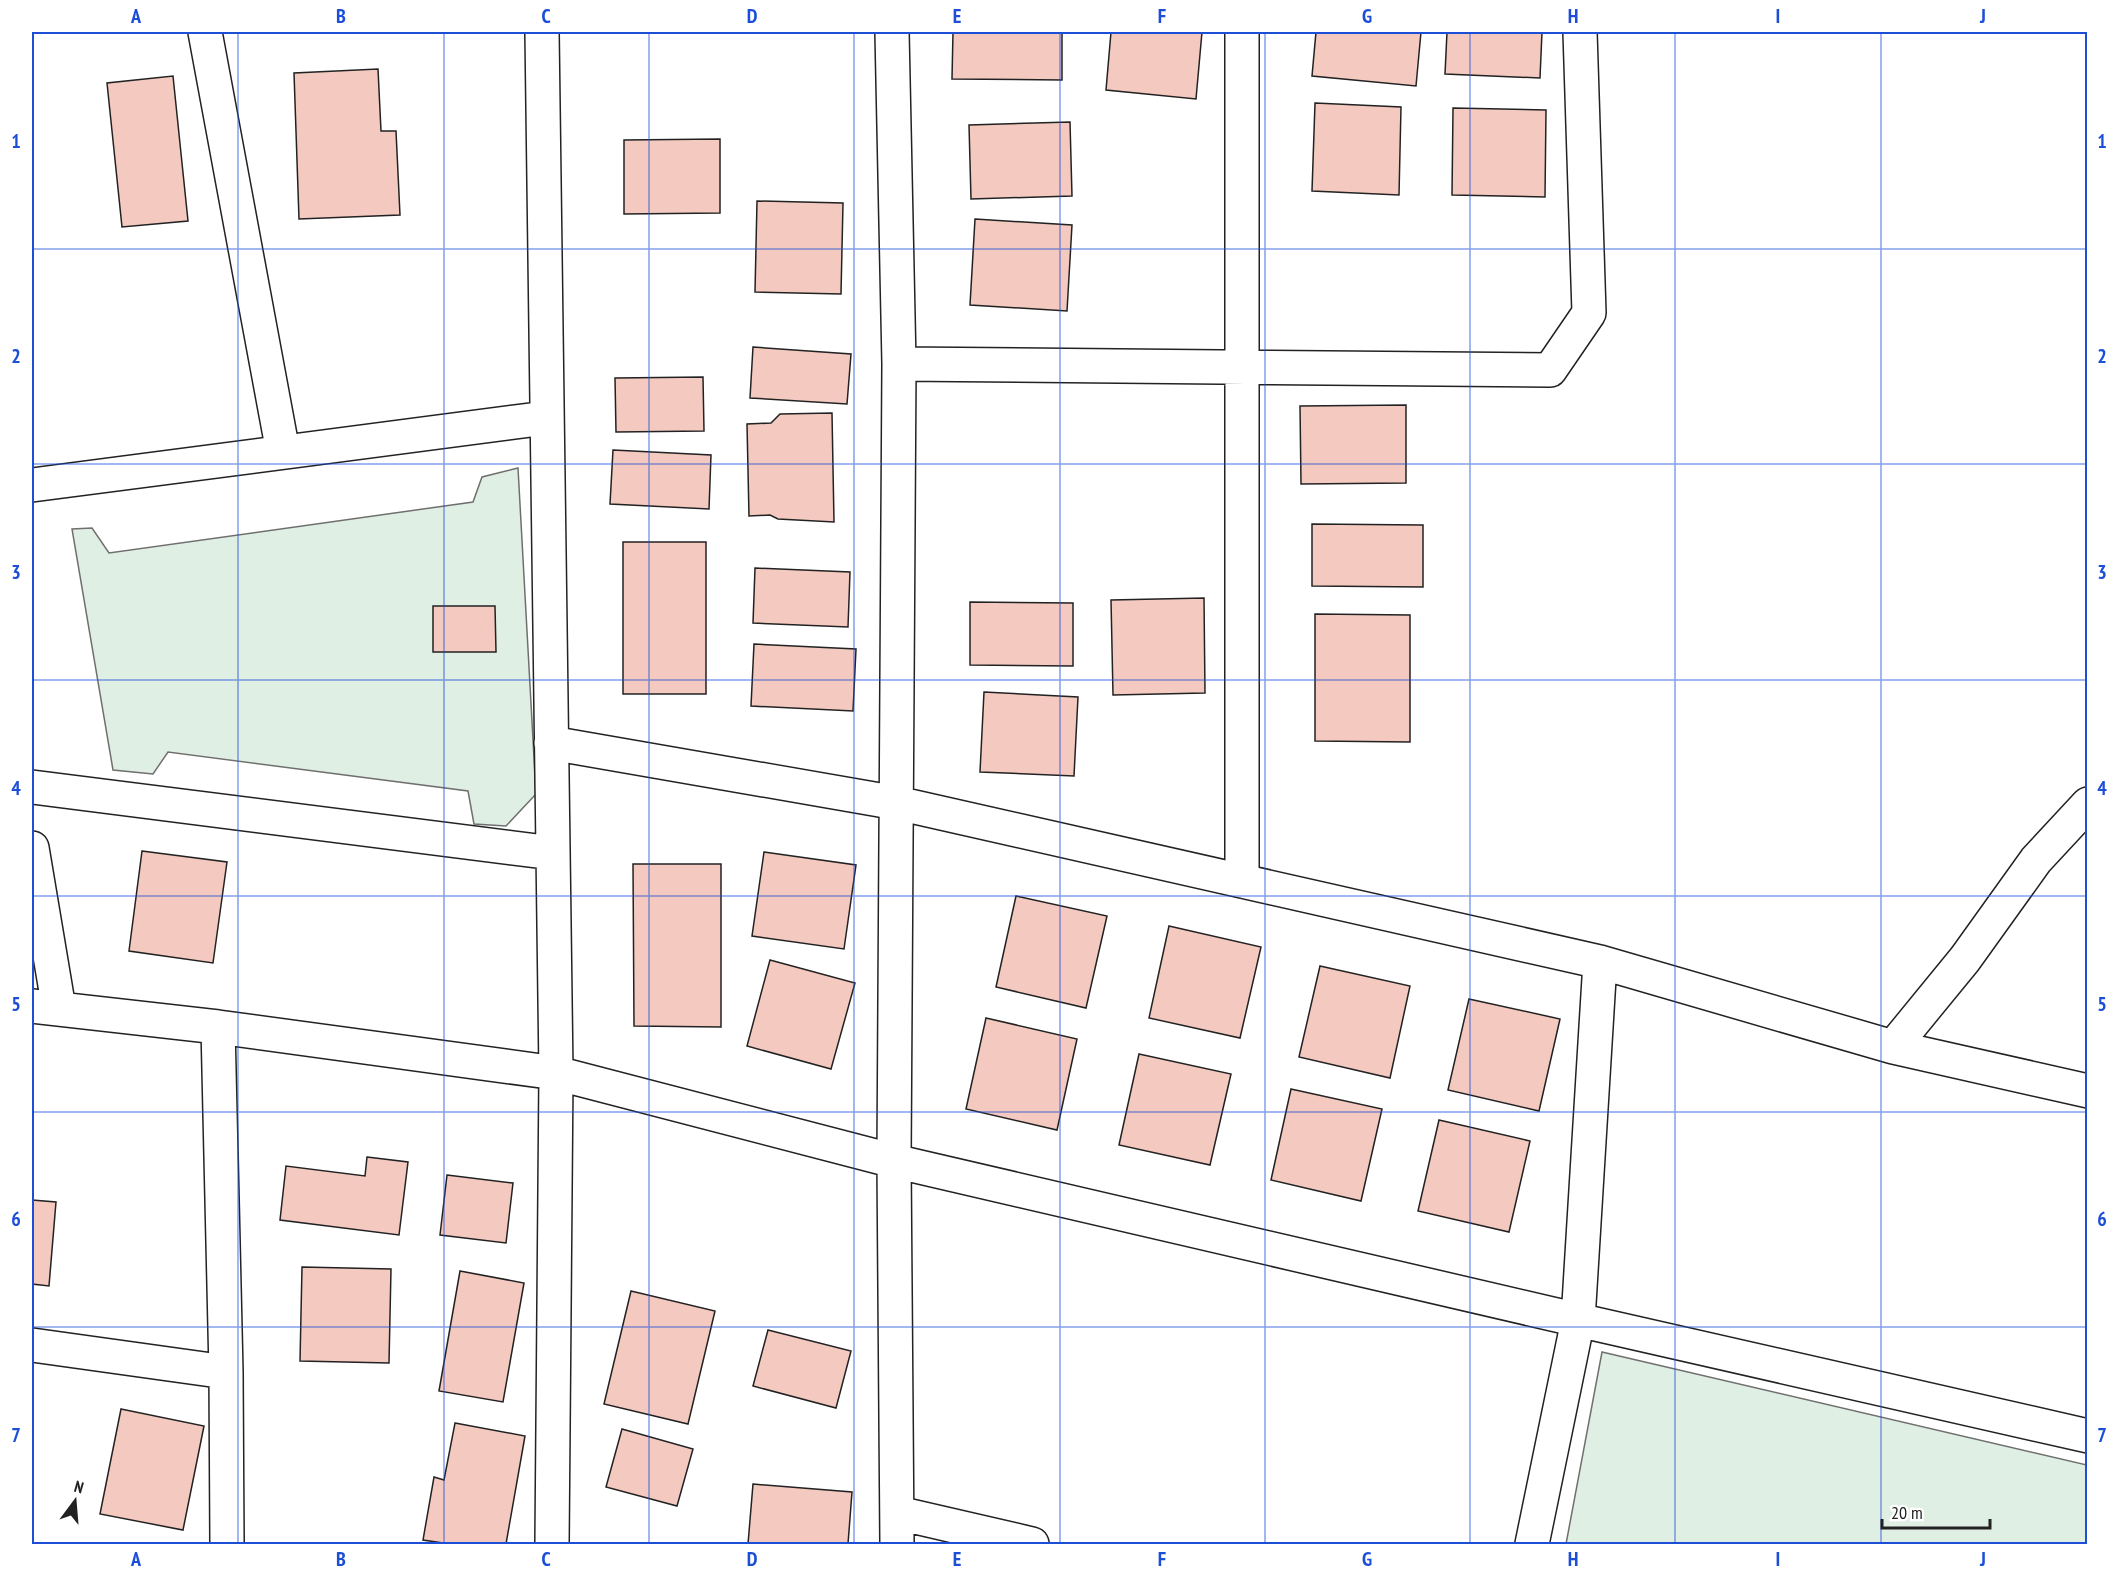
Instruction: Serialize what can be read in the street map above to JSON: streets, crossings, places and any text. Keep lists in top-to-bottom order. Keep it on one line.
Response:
{"scale_bar":"20 m","north":"top","grid":{"columns":["A","B","C","D","E","F","G","H","I","J"],"rows":["1","2","3","4","5","6","7"]}}
